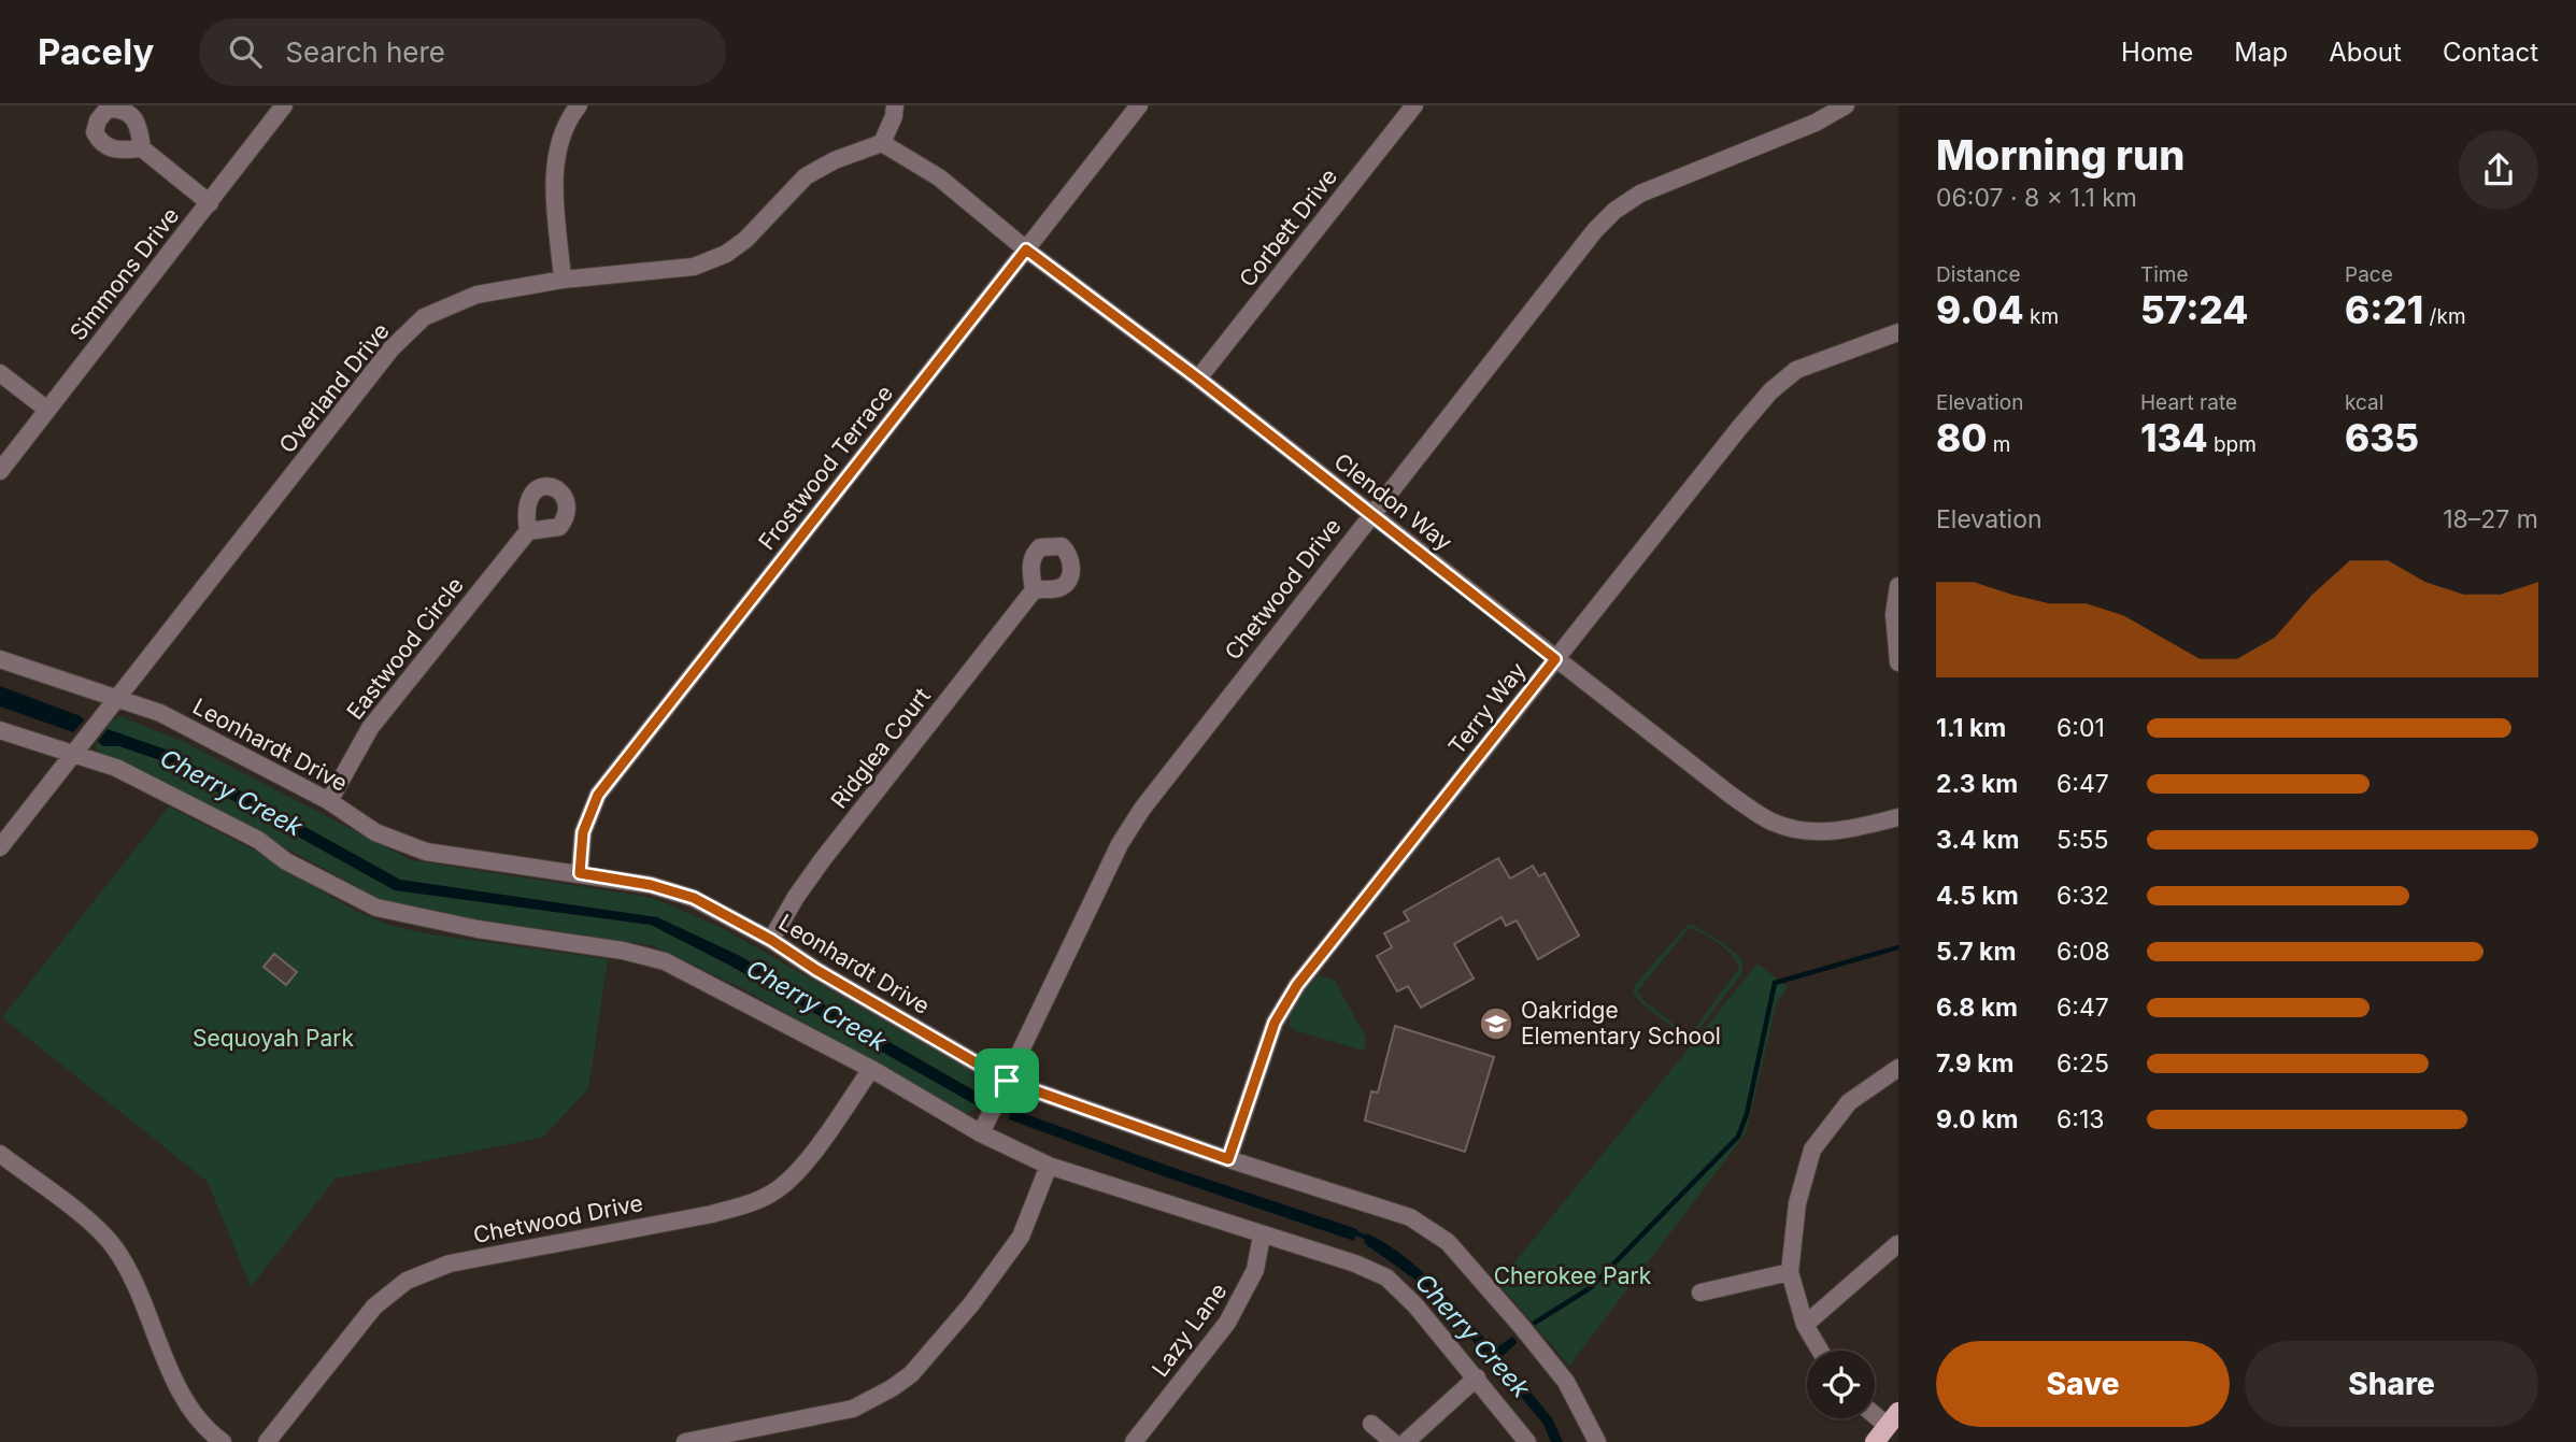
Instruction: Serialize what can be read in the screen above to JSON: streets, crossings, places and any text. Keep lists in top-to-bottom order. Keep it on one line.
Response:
{"streets":{"street":["Corbett Drive","Simmons Drive","Overland Drive","Frostwood Terrace","Clendon Way","Chetwood Drive","Eastwood Circle","Terry Way","Leonhardt Drive","Ridglea Court","Lazy Lane"]},"crossings":[["Corbett Drive","Clendon Way"],["Overland Drive","Clendon Way"],["Overland Drive","Leonhardt Drive"],["Frostwood Terrace","Clendon Way"],["Frostwood Terrace","Leonhardt Drive"],["Clendon Way","Chetwood Drive"],["Clendon Way","Terry Way"],["Chetwood Drive","Leonhardt Drive"],["Eastwood Circle","Leonhardt Drive"],["Terry Way","Leonhardt Drive"],["Leonhardt Drive","Ridglea Court"]],"water":["Cherry Creek"],"parks":["Sequoyah Park","Cherokee Park"],"places":{"school or university":["Oakridge Elementary School"]},"page":{"header":"Pacely","search":"Search here","nav":["Home","Map","About","Contact"],"heading":["Morning run","06:07 · 8 × 1.1 km"],"stats":[["Distance","9.04 km"],["Time","57:24"],["Pace","6:21 /km"],["Elevation","80 m"],["Heart rate","134 bpm"],["kcal","635"]],"chart":["Elevation","18–27 m"],"list":[{"name":"1.1 km","note":"6:01"},{"name":"2.3 km","note":"6:47"},{"name":"3.4 km","note":"5:55"},{"name":"4.5 km","note":"6:32"},{"name":"5.7 km","note":"6:08"},{"name":"6.8 km","note":"6:47"},{"name":"7.9 km","note":"6:25"},{"name":"9.0 km","note":"6:13"}],"buttons":["Save","Share"]}}
